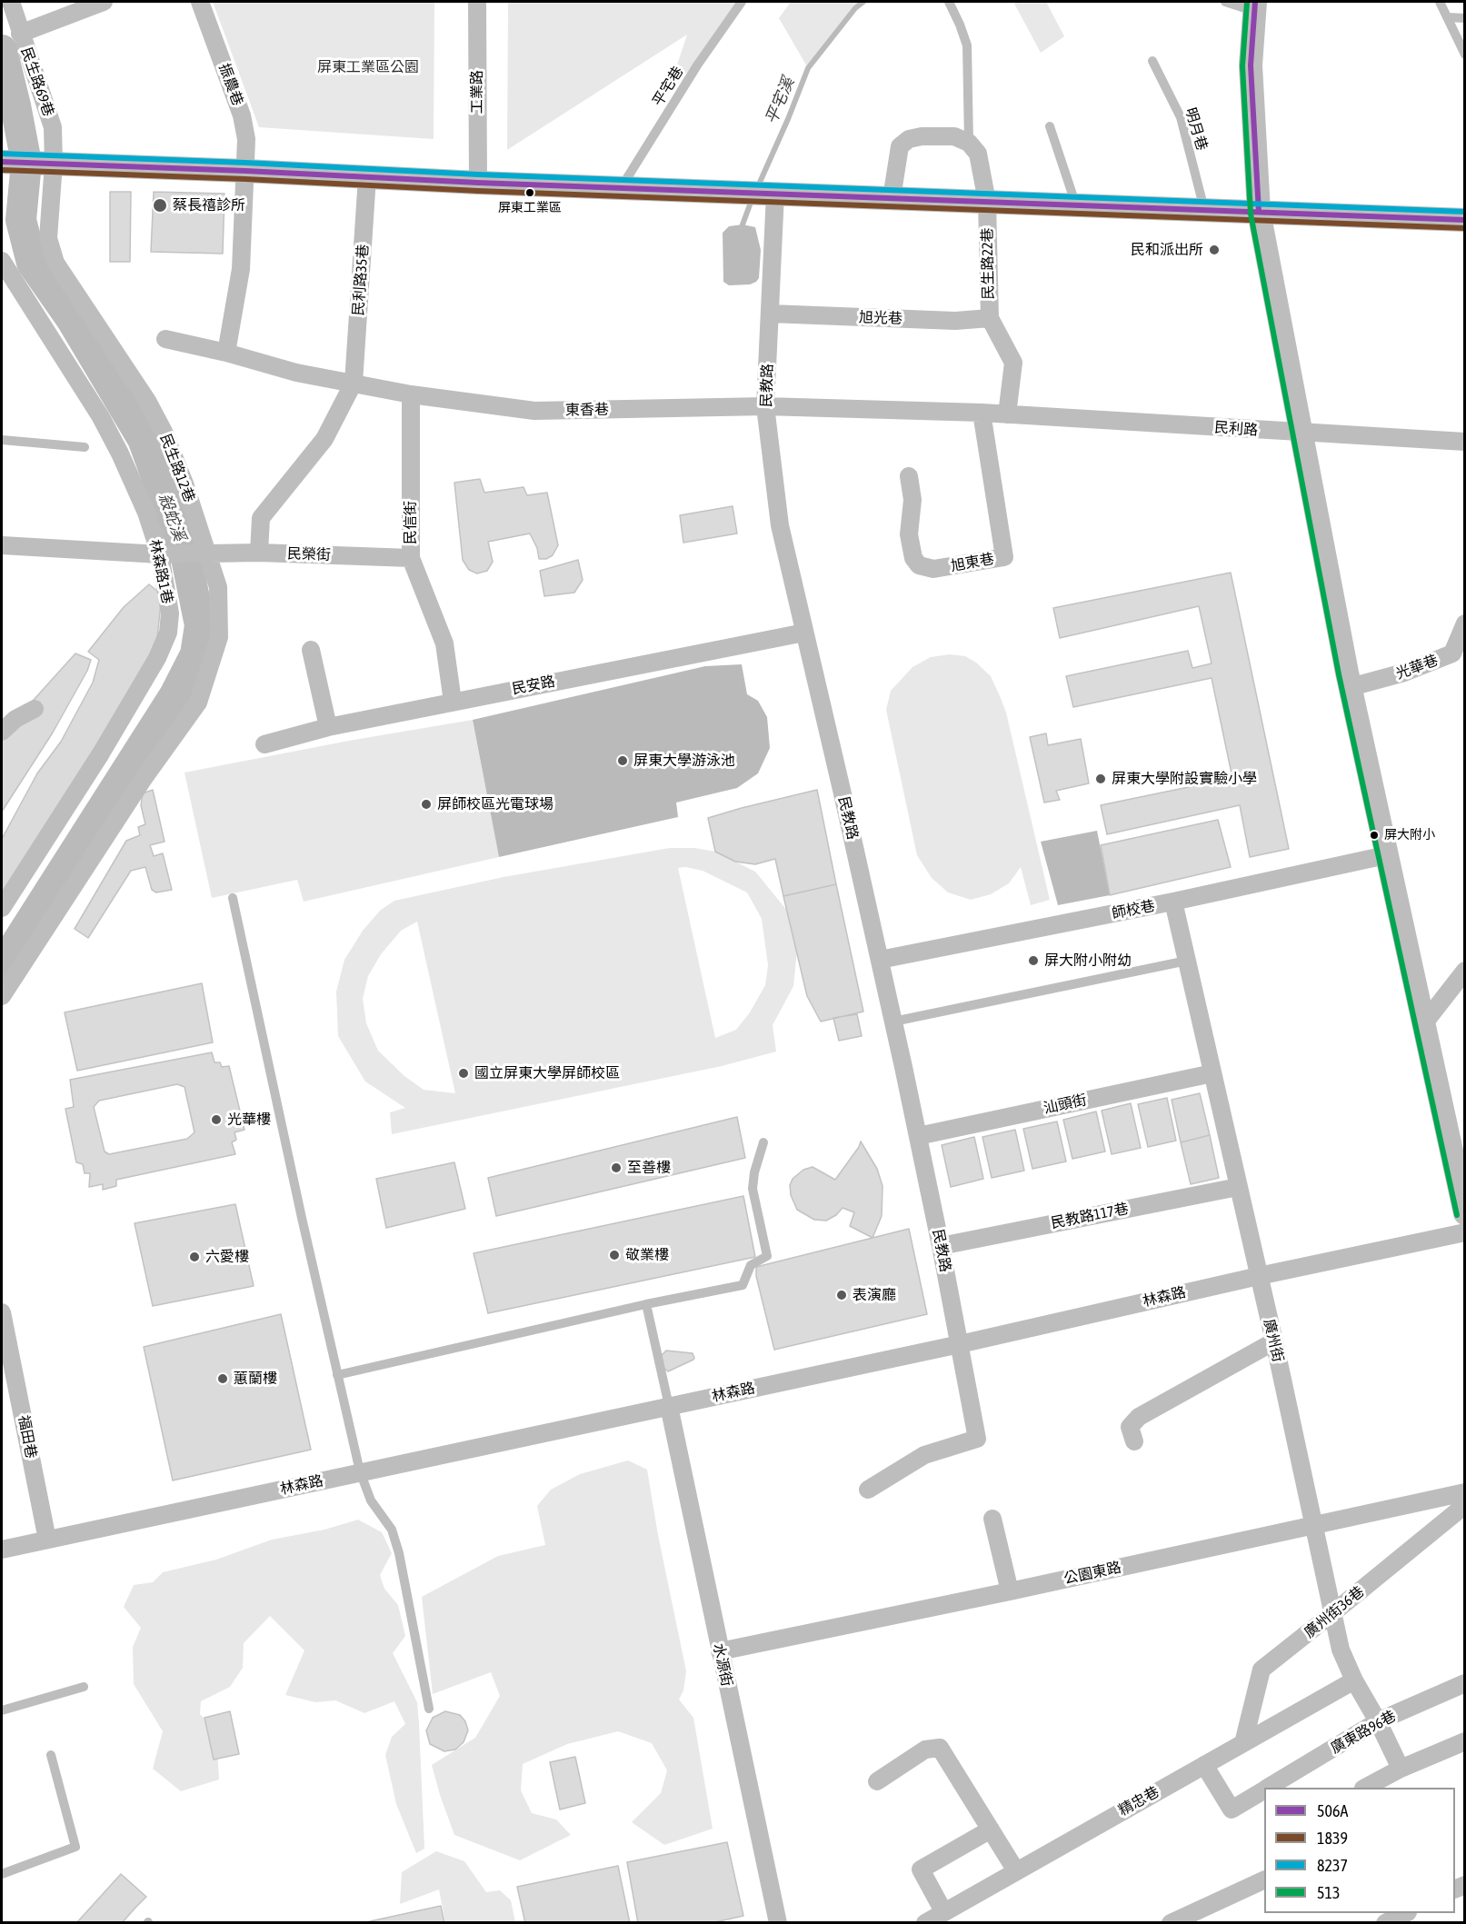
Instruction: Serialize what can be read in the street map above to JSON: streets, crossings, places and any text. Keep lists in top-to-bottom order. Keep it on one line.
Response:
{"streets":{"street":["民生路69巷","振農巷","工業路","民生路22巷","民利路35巷","旭光巷","民教路","東香巷","民利路","民生路12巷","民信街","民榮街","旭東巷","林森路1巷","光華巷","民安路","師校巷","汕頭街","民教路117巷","林森路","廣州街","福田巷","公園東路","廣州街36巷","水源街","廣東路96巷","精忠巷"],"lane":["平宅巷","明月巷"]},"crossings":[["民生路69巷","民生路12巷"],["民生路22巷","旭光巷"],["旭光巷","民教路"],["民教路","東香巷"],["民教路","民安路"],["民教路","師校巷"],["民教路","汕頭街"],["民教路","民教路117巷"],["民教路","林森路"],["東香巷","民信街"],["民生路12巷","民榮街"],["民信街","民榮街"],["民信街","民安路"],["民榮街","林森路1巷"],["師校巷","廣州街"],["汕頭街","廣州街"],["民教路117巷","廣州街"],["林森路","廣州街"],["林森路","福田巷"],["林森路","水源街"],["廣州街","公園東路"],["廣州街","廣州街36巷"],["廣州街","廣東路96巷"],["廣州街","精忠巷"],["公園東路","水源街"],["廣州街36巷","精忠巷"],["廣東路96巷","精忠巷"]],"water":["平宅溪","殺蛇溪"],"parks":["屏東工業區公園"],"places":["屏東工業區","蔡長禧診所","民和派出所","屏東大學游泳池","屏東大學附設實驗小學","屏師校區光電球場","屏大附小","屏大附小附幼","國立屏東大學屏師校區","光華樓","至善樓","敬業樓","六愛樓","表演廳","蕙蘭樓"],"lines":["transit line 506A","transit line 513","transit line 8237","transit line 1839"],"legend":["506A","1839","8237","513"]}
